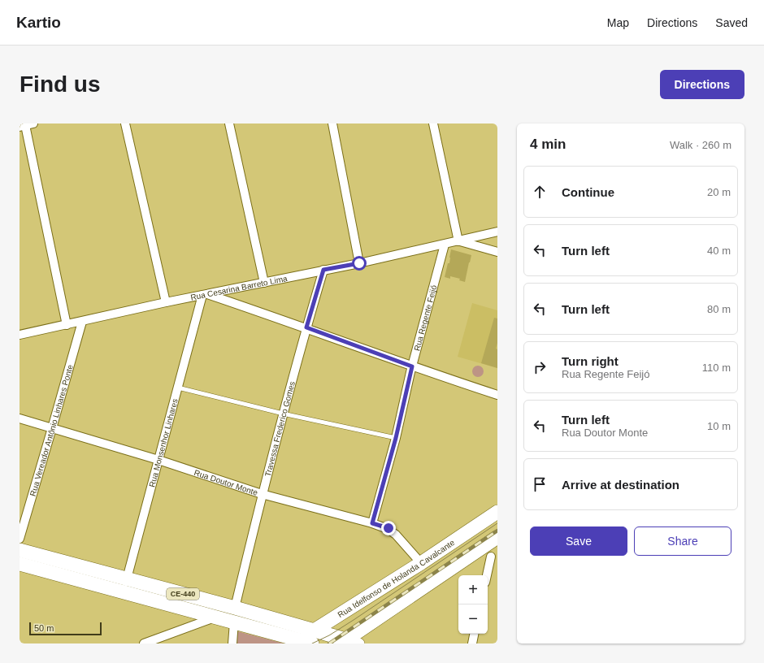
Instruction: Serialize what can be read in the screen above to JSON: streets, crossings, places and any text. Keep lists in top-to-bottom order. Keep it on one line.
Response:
{"streets":{"main road":["Rua Idelfonso de Holanda Cavalcante","CE-440"],"street":["Rua Cesarina Barreto Lima","Rua Regente Feijó","Travessa Frederico Gomes","Rua Vereador Antônio Linhares Ponte","Rua Monsenhor Linhares","Rua Doutor Monte"]},"crossings":[["Rua Cesarina Barreto Lima","Rua Regente Feijó"],["Rua Cesarina Barreto Lima","Travessa Frederico Gomes"],["Rua Cesarina Barreto Lima","Rua Vereador Antônio Linhares Ponte"],["Rua Cesarina Barreto Lima","Rua Monsenhor Linhares"],["Rua Regente Feijó","Rua Doutor Monte"],["Travessa Frederico Gomes","Rua Doutor Monte"],["Travessa Frederico Gomes","CE-440"],["Rua Vereador Antônio Linhares Ponte","Rua Doutor Monte"],["Rua Monsenhor Linhares","Rua Doutor Monte"],["Rua Monsenhor Linhares","CE-440"],["Rua Doutor Monte","Rua Idelfonso de Holanda Cavalcante"],["Rua Idelfonso de Holanda Cavalcante","CE-440"]],"scale_bar":"50 m","page":{"header":"Kartio","nav":["Map","Directions","Saved"],"buttons":["Directions",["Save","Share"]],"title":"Find us","heading":["4 min","Walk · 260 m"],"list":[["Continue","20 m"],["Turn left","40 m"],["Turn left","80 m"],["Turn right","Rua Regente Feijó","110 m"],["Turn left","Rua Doutor Monte","10 m"],"Arrive at destination"],"map_buttons":["+","−"],"scale":"50 m"}}
